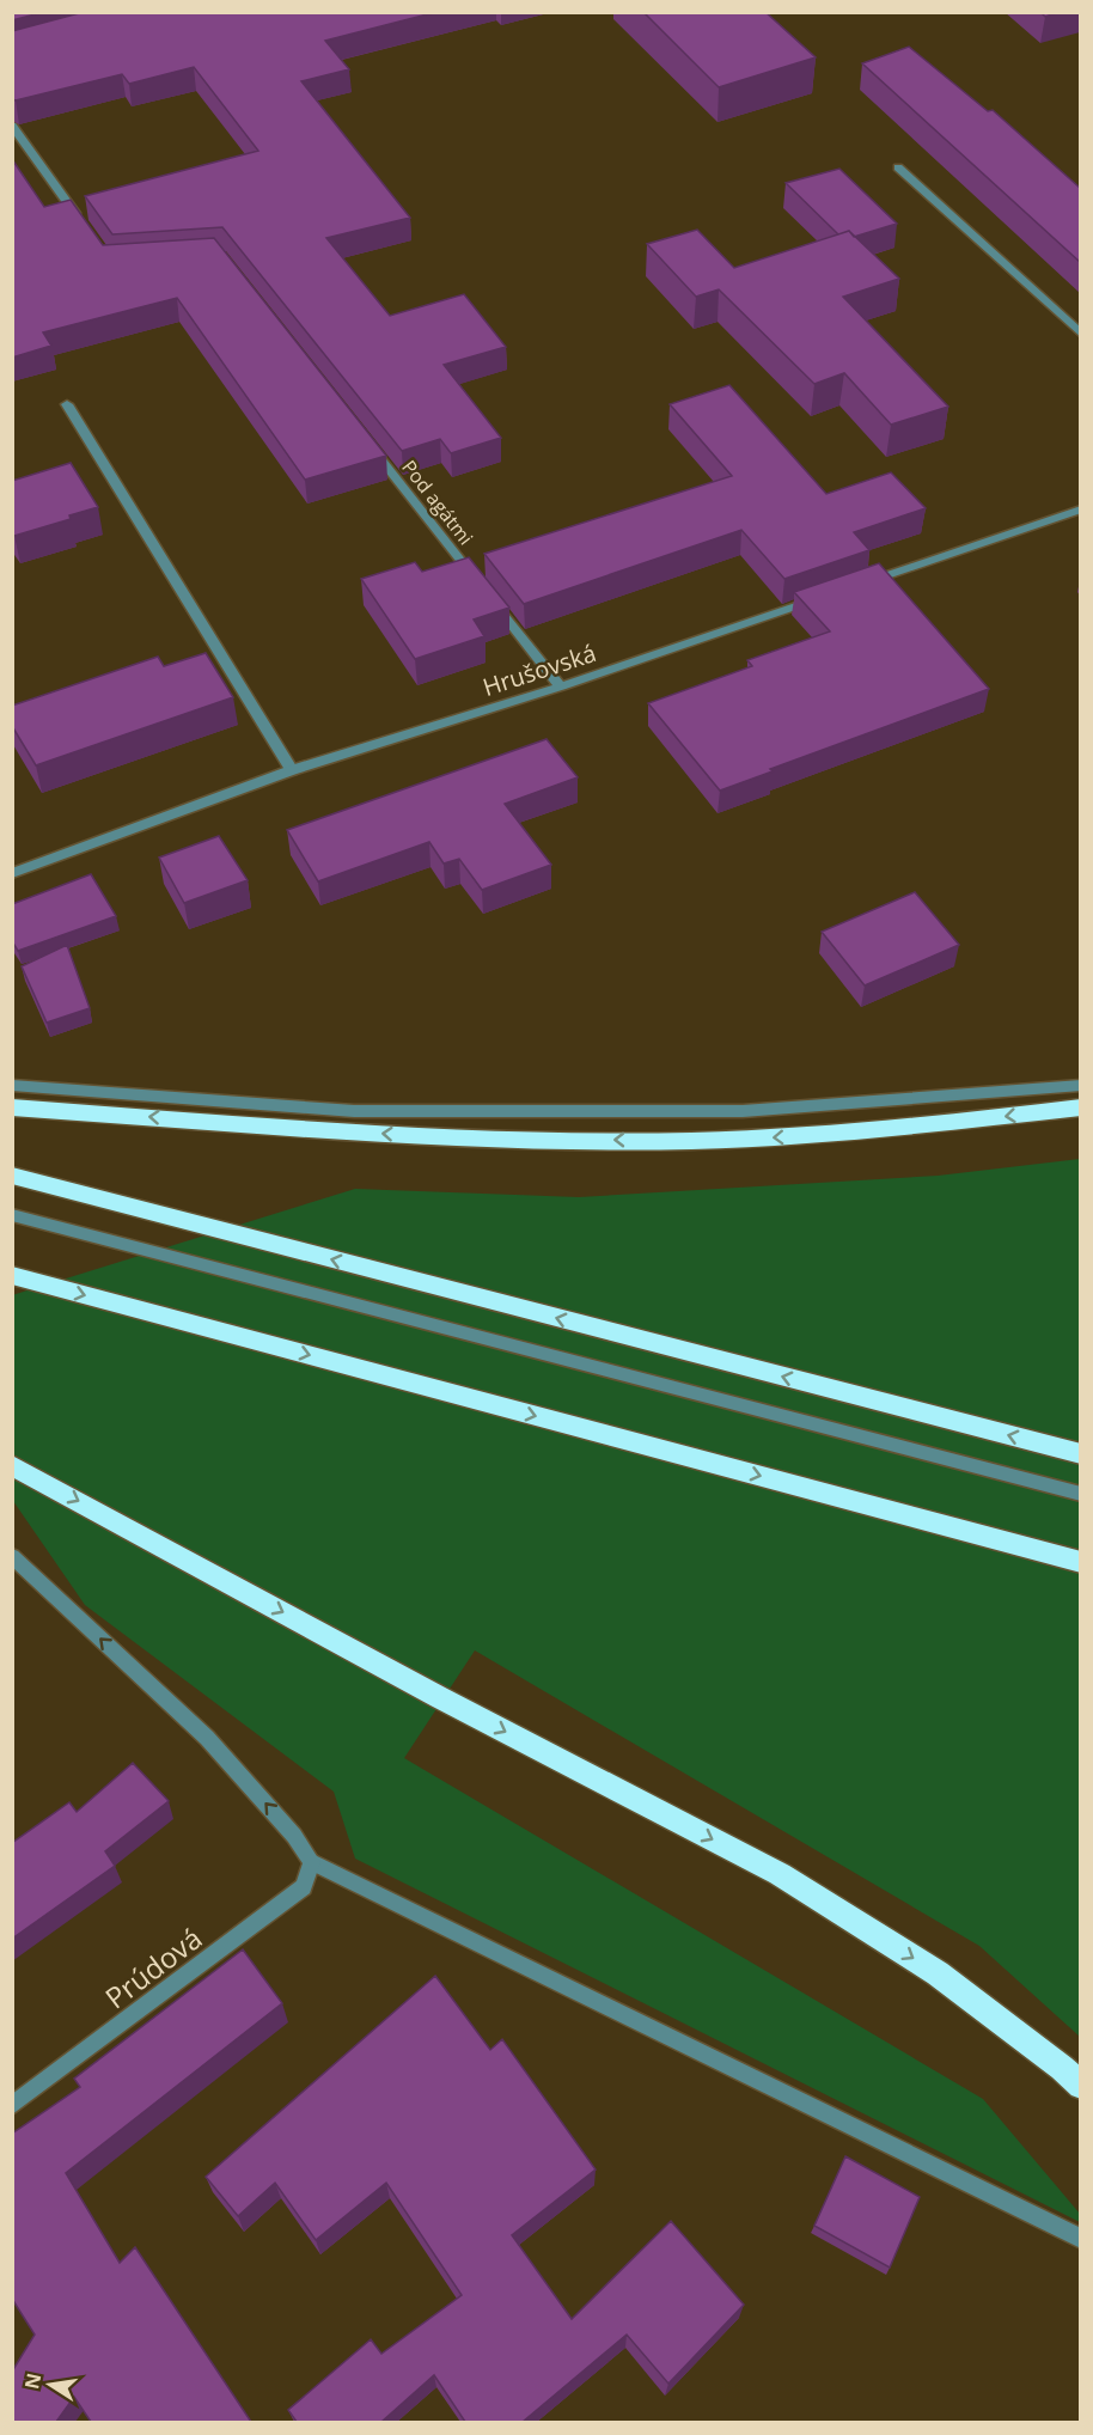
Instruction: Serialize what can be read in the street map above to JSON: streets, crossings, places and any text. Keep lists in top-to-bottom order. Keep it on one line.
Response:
{"streets":{"street":["Pod agátmi","Hrušovská","Prúdová"]},"north":"left"}
